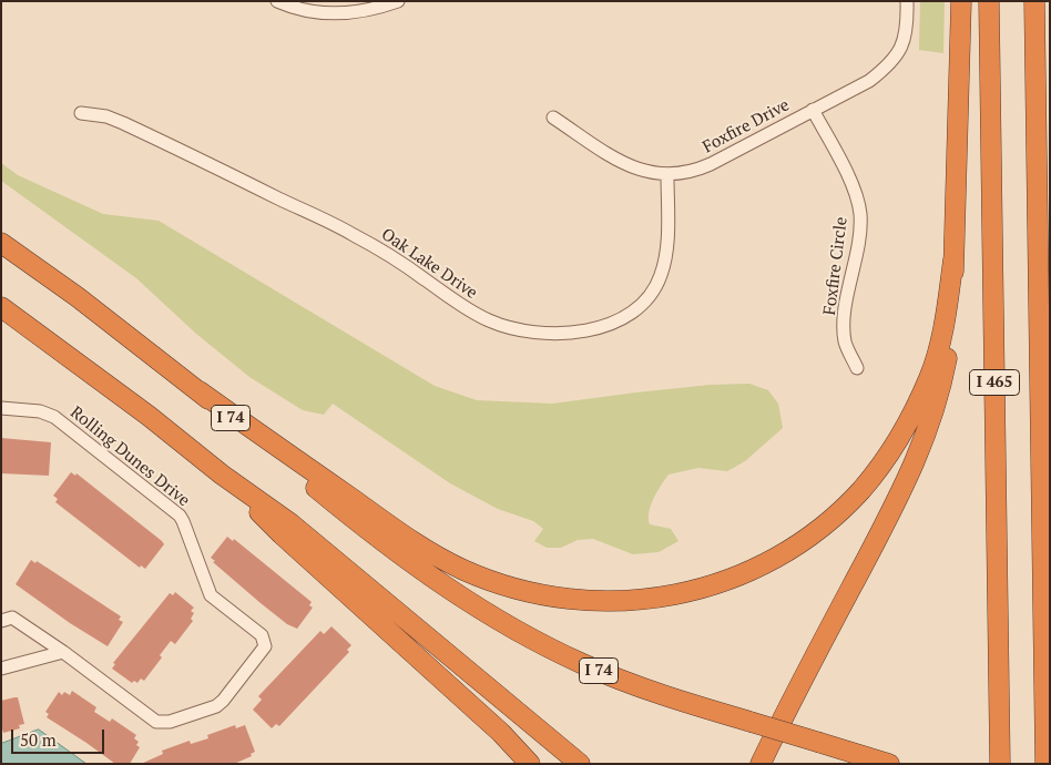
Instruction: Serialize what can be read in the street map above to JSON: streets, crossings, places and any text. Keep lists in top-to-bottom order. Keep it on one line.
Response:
{"streets":{"highway":["I 465","I 74"],"street":["Foxfire Drive","Oak Lake Drive","Foxfire Circle","Rolling Dunes Drive"]},"crossings":[["Foxfire Drive","Oak Lake Drive"],["Foxfire Drive","Foxfire Circle"]],"scale_bar":"50 m"}
